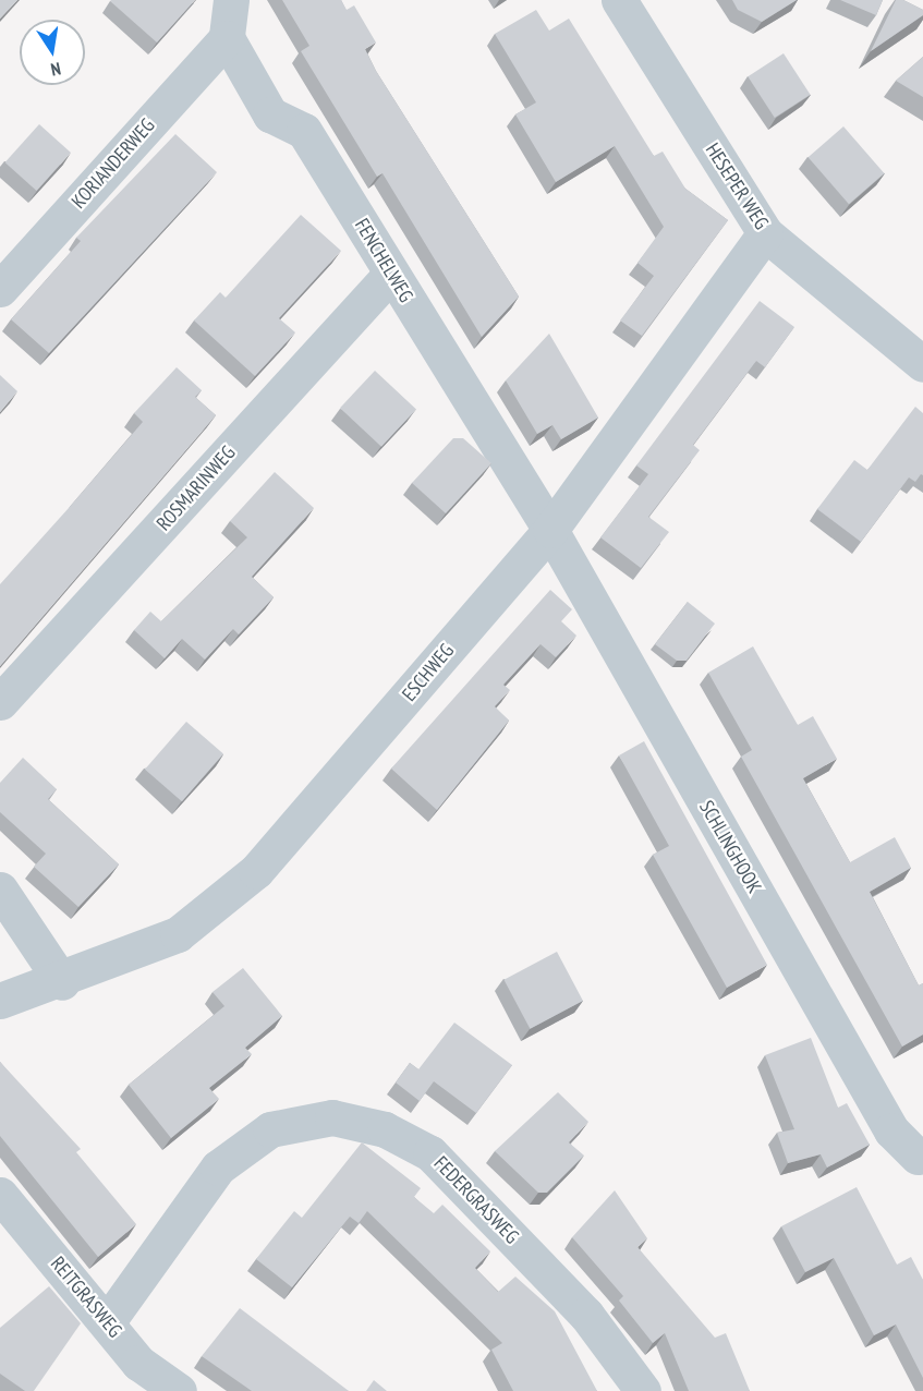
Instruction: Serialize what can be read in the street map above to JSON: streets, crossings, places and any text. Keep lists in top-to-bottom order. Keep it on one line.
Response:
{"streets":{"street":["KORIANDERWEG","HESEPER WEG","FENCHELWEG","ROSMARINWEG","ESCHWEG","SCHLINGHOOK","FEDERGRASWEG","REITGRASWEG"]},"crossings":[["KORIANDERWEG","FENCHELWEG"],["HESEPER WEG","ESCHWEG"],["FENCHELWEG","ROSMARINWEG"],["FENCHELWEG","ESCHWEG"],["FENCHELWEG","SCHLINGHOOK"],["ESCHWEG","SCHLINGHOOK"],["FEDERGRASWEG","REITGRASWEG"]],"north":"bottom"}
